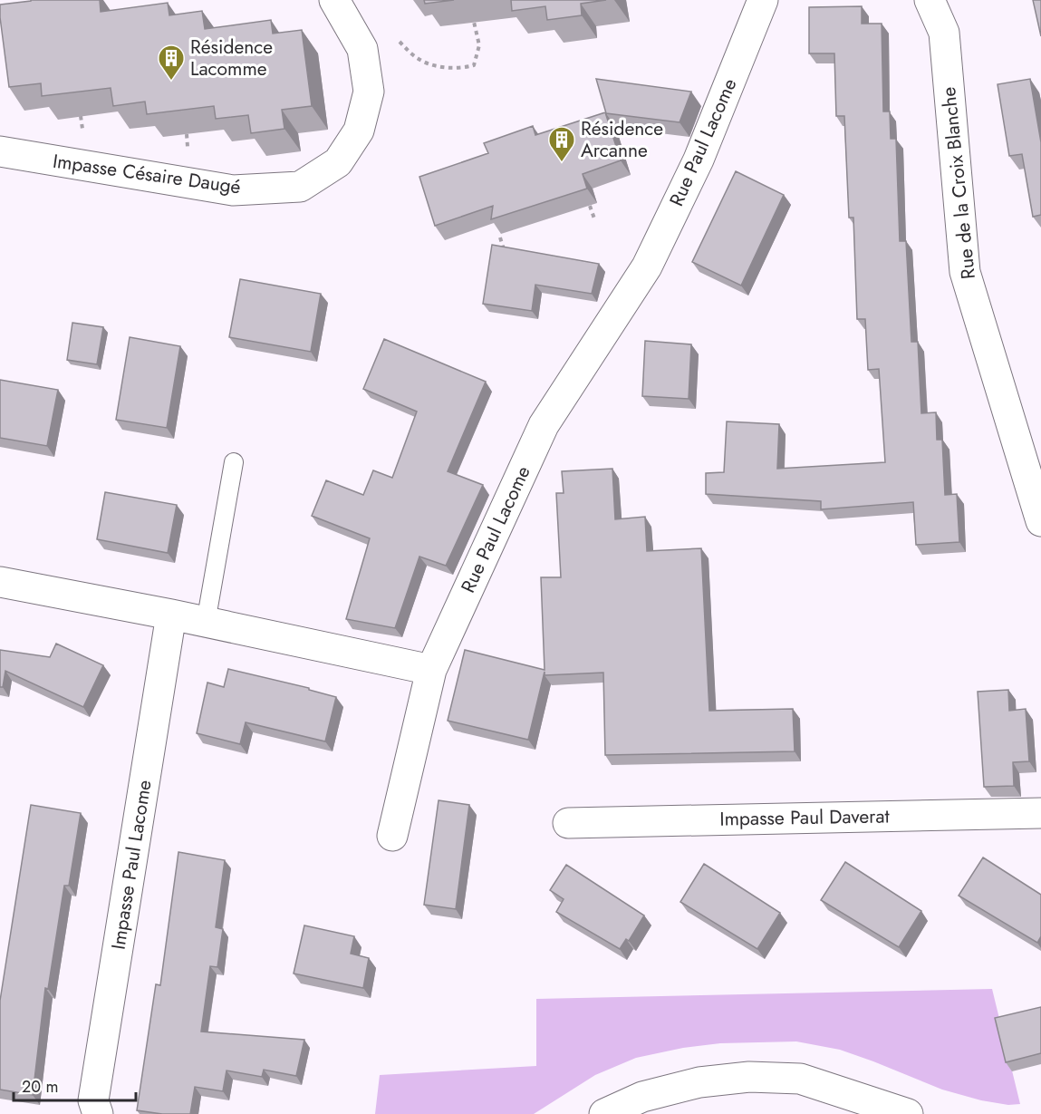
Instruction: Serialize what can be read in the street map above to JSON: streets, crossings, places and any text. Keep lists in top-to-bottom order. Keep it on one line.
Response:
{"streets":{"street":["Rue Paul Lacome","Impasse Césaire Daugé","Rue de la Croix Blanche","Impasse Paul Daverat","Impasse Paul Lacome"]},"places":{"building":["Résidence Lacomme","Résidence Arcanne"]},"scale_bar":"20 m"}
